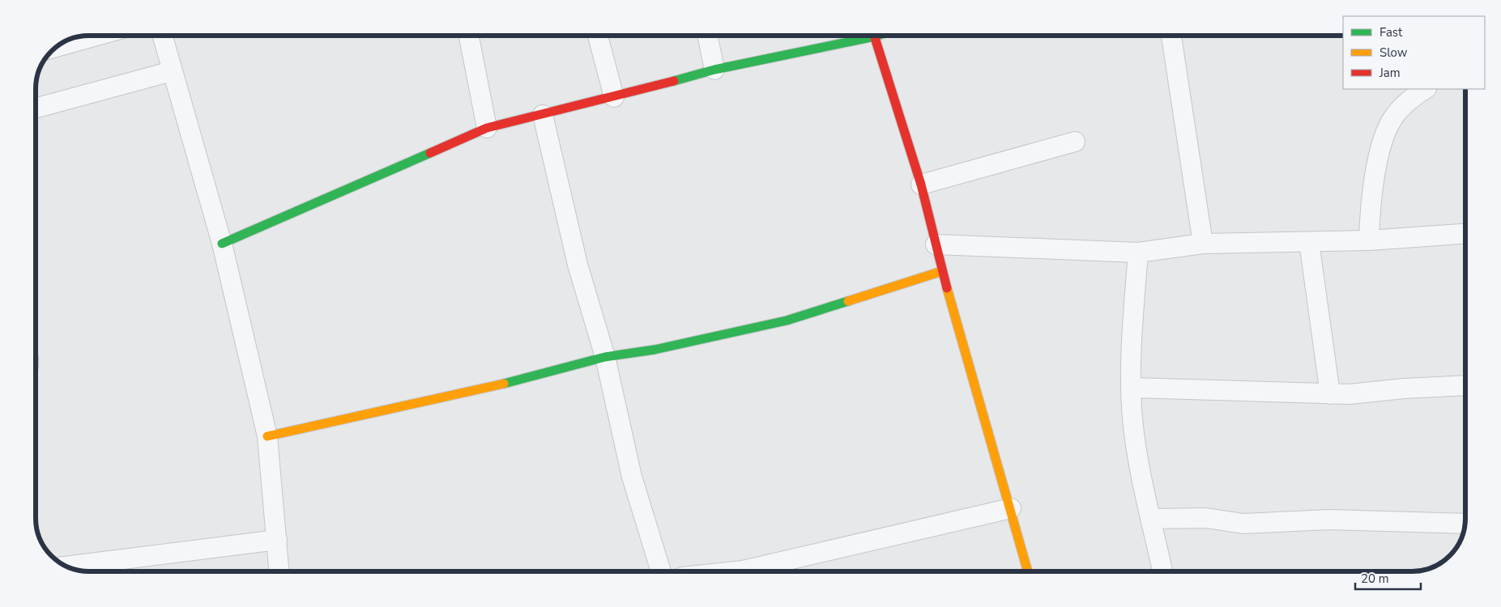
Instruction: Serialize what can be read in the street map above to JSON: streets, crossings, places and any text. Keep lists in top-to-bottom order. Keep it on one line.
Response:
{"legend":["Fast","Slow","Jam"],"scale_bar":"20 m"}
